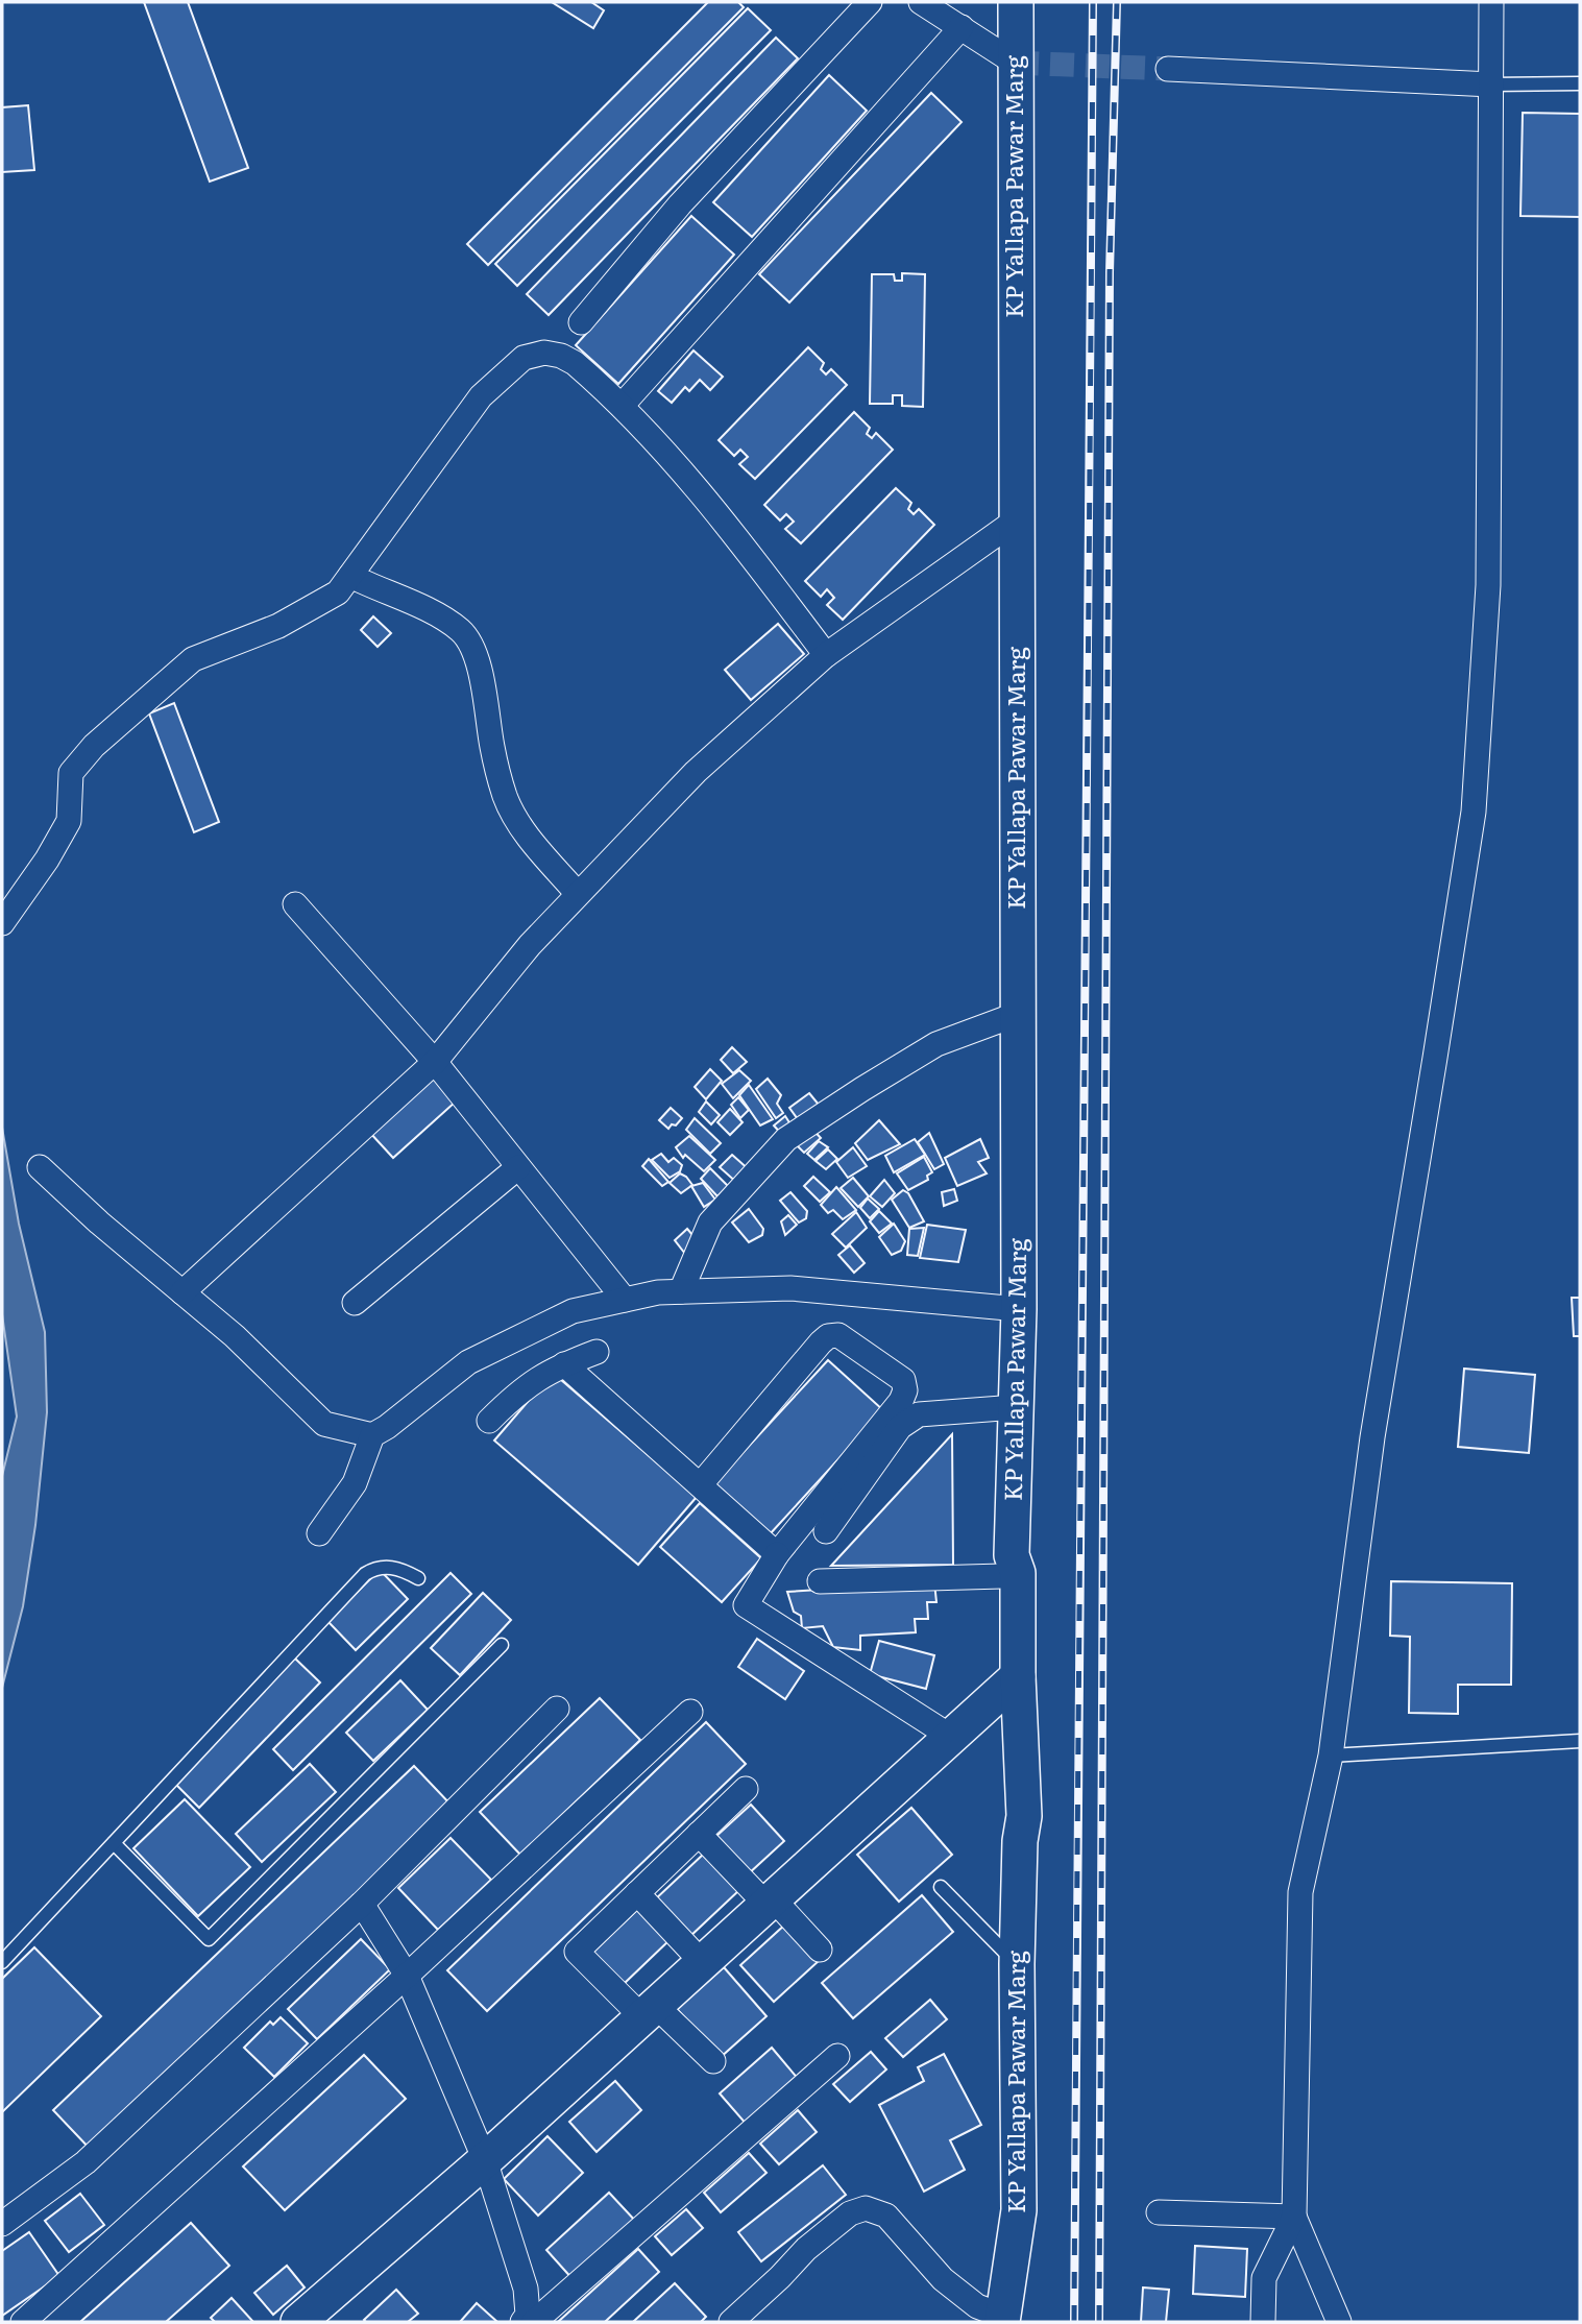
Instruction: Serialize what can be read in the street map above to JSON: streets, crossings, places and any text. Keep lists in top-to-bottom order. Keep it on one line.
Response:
{"streets":{"street":["KP Yallapa Pawar Marg"]}}
